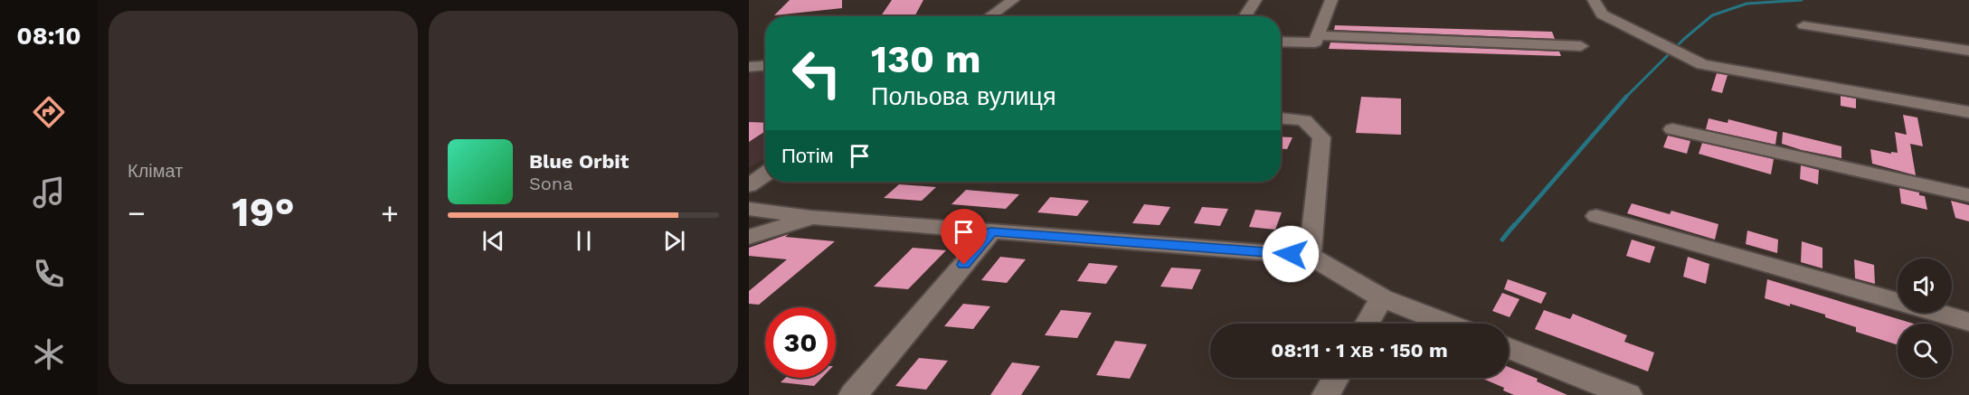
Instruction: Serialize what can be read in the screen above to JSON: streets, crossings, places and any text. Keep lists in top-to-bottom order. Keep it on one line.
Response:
{"page":{"tabs":"08:10","tile":"Клімат","turn":["130 m","Польова вулиця"],"then":"Потім","song":["Blue Orbit","Sona"],"heat":["−","19°","+"],"limit":"30","trip":"08:11 · 1 хв · 150 m"}}
